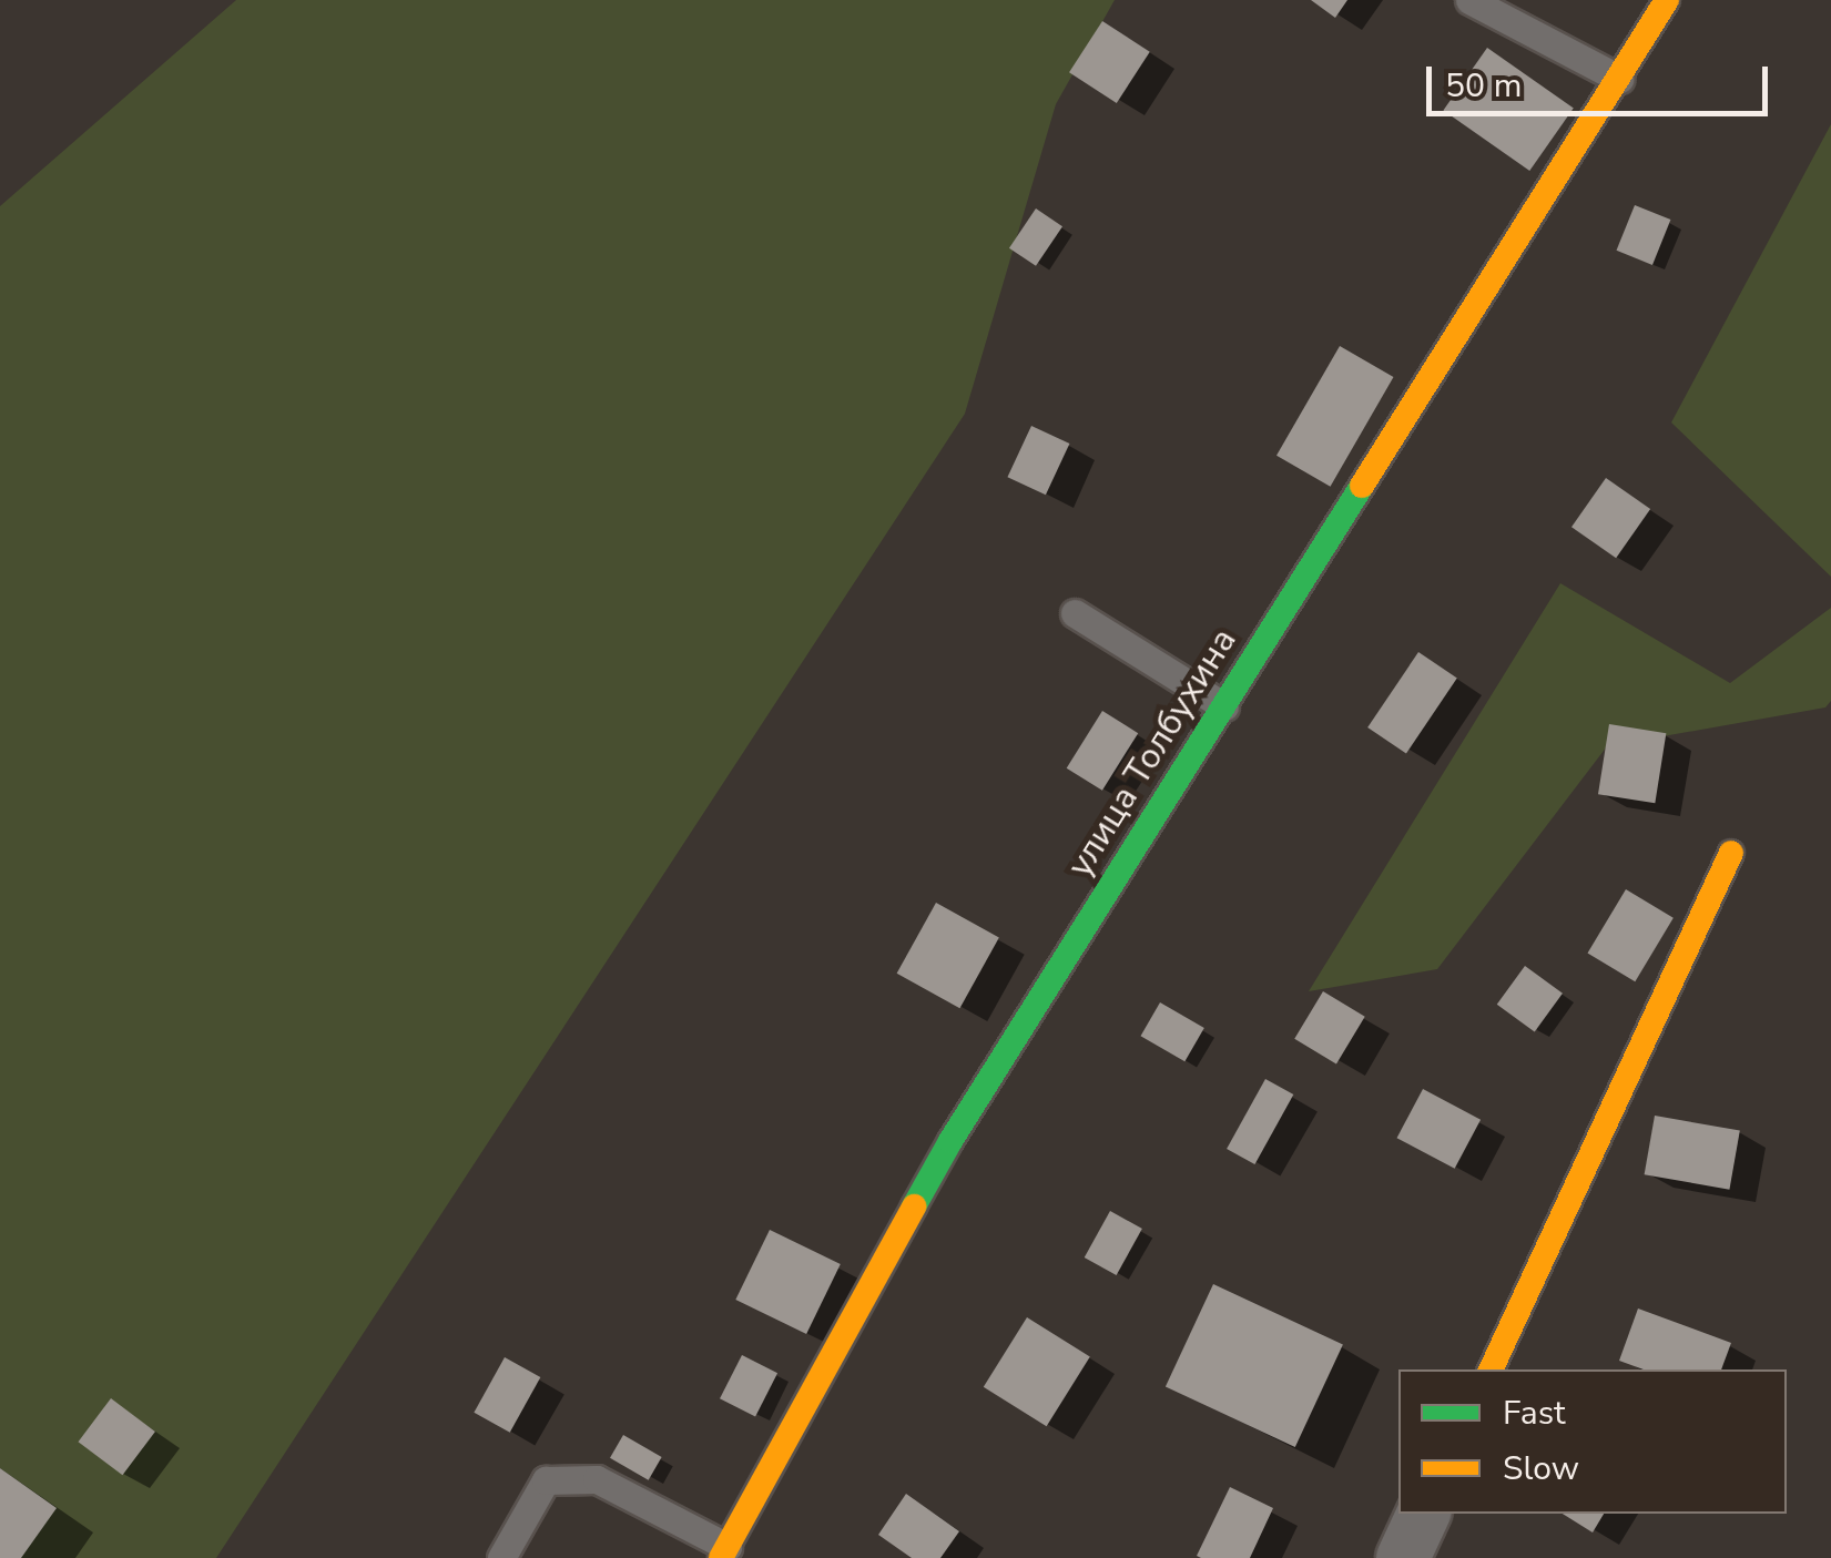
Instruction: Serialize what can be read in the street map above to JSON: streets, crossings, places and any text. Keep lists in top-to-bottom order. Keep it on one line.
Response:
{"streets":{"street":["улица Толбухина"]},"legend":["Fast","Slow"],"scale_bar":"50 m"}
